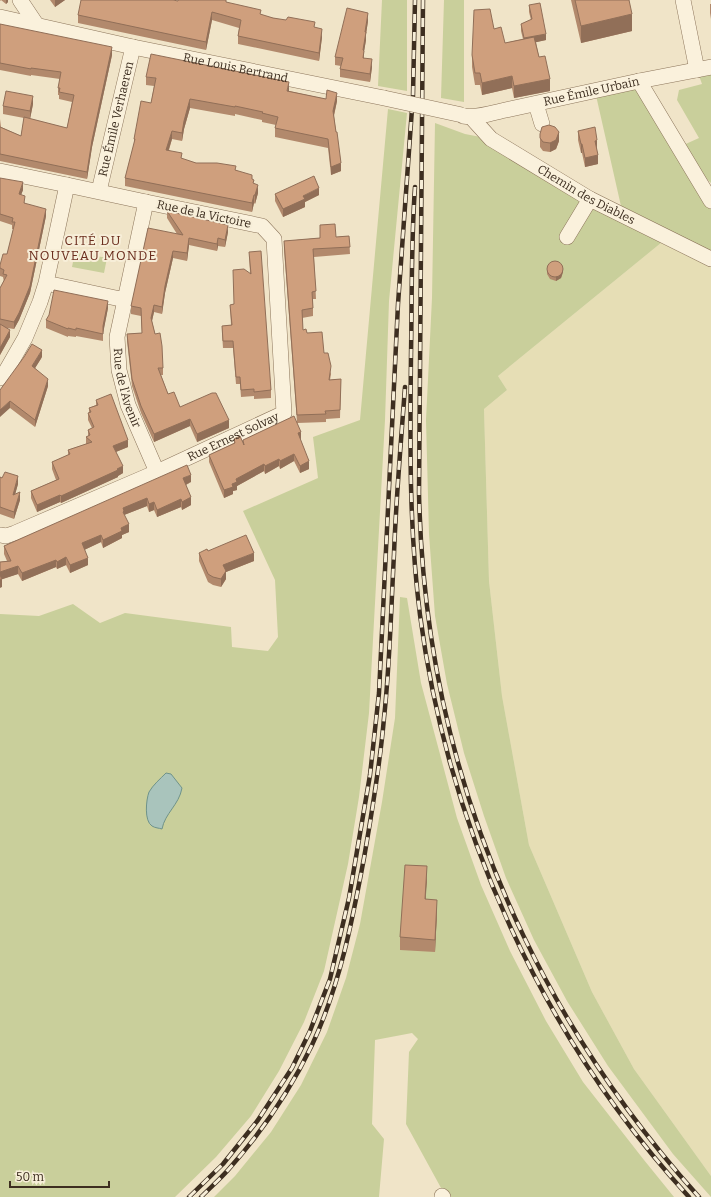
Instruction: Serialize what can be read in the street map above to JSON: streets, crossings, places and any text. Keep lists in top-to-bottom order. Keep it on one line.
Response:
{"streets":{"street":["Rue Louis Bertrand","Rue Émile Urbain","Rue Émile Verhaeren","Chemin des Diables","Rue de la Victoire","Rue de l'Avenir","Rue Ernest Solvay"]},"crossings":[["Rue Louis Bertrand","Rue Émile Urbain"],["Rue Louis Bertrand","Rue Émile Verhaeren"],["Rue Louis Bertrand","Chemin des Diables"],["Rue Émile Urbain","Chemin des Diables"],["Rue Émile Verhaeren","Rue de la Victoire"],["Rue de la Victoire","Rue de l'Avenir"],["Rue de la Victoire","Rue Ernest Solvay"],["Rue de l'Avenir","Rue Ernest Solvay"]],"districts":["CITÉ DU NOUVEAU MONDE"],"scale_bar":"50 m"}
